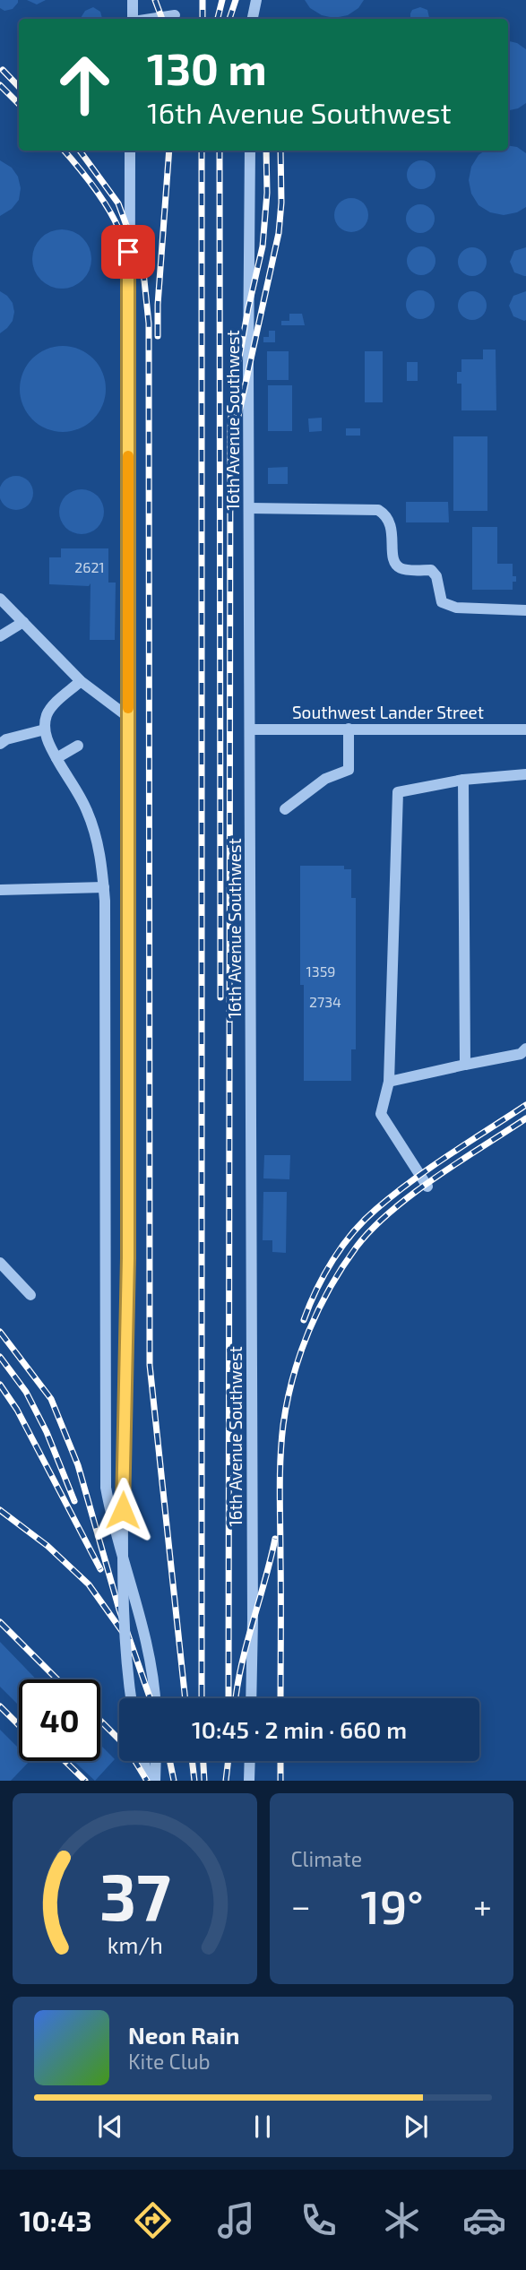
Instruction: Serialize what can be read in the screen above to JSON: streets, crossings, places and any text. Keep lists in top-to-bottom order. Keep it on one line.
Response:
{"streets":{"street":["16th Avenue Southwest","Southwest Lander Street"]},"crossings":[["16th Avenue Southwest","Southwest Lander Street"]],"house_numbers":["2621","1359","2734"],"page":{"turn":["130 m","16th Avenue Southwest"],"limit":"40","trip":"10:45 · 2 min · 660 m","tile":"Climate","heat":["−","19°","+"],"song":["Neon Rain","Kite Club"],"tabs":"10:43","gauge":["37","km/h"]}}
